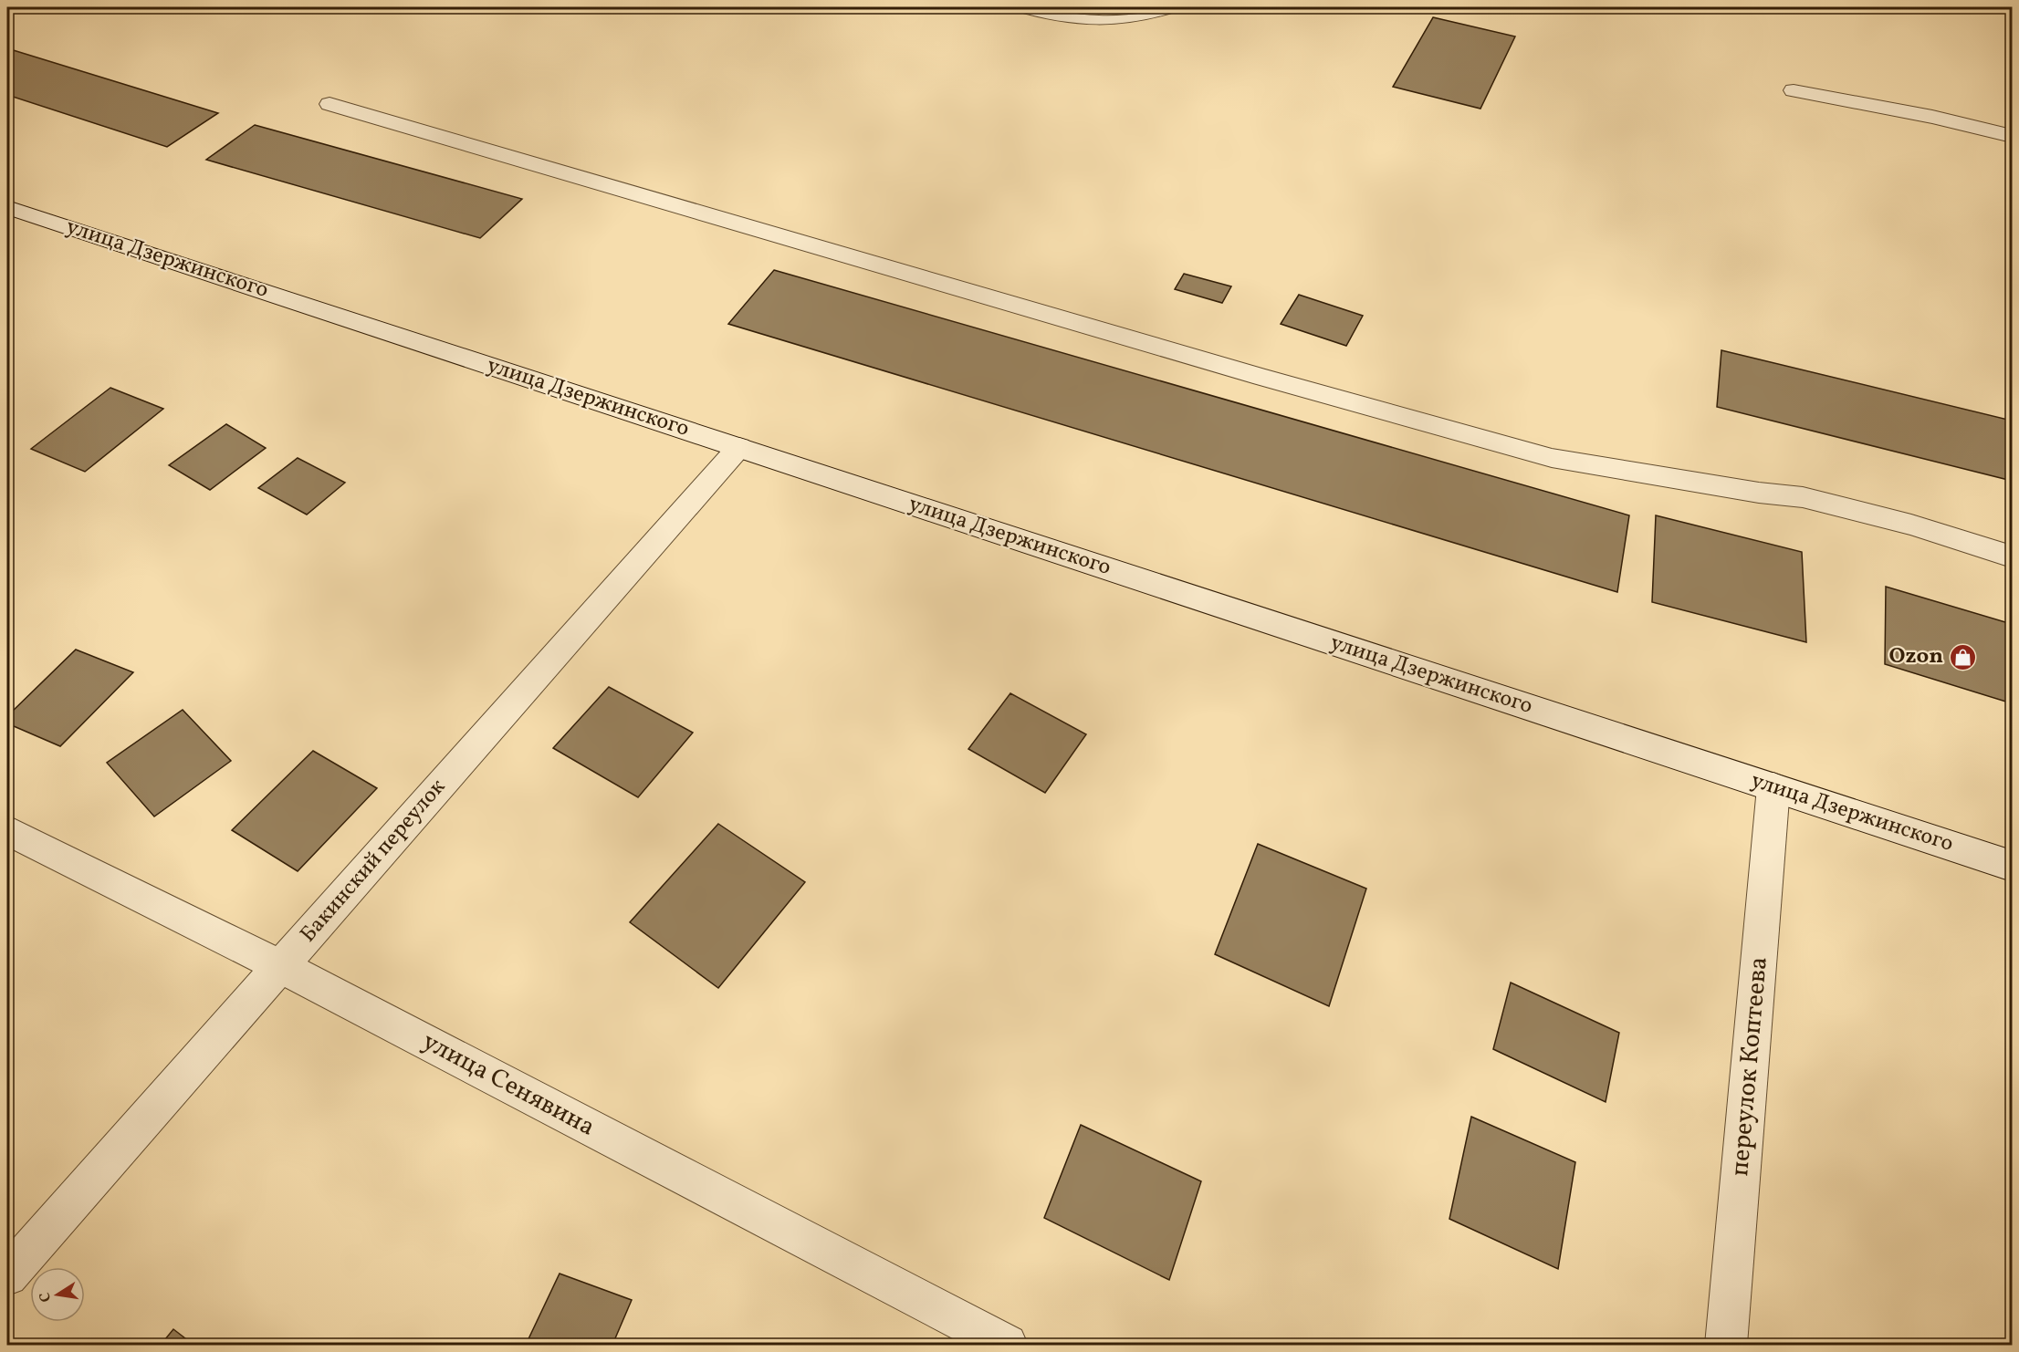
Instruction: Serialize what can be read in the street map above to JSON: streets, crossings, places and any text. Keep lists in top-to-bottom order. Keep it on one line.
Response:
{"streets":{"street":["улица Дзержинского","Бакинский переулок","переулок Коптеева","улица Сенявина"]},"crossings":[["улица Дзержинского","Бакинский переулок"],["улица Дзержинского","переулок Коптеева"],["Бакинский переулок","улица Сенявина"]],"places":{"shop":["Ozon"]},"north":"left"}
